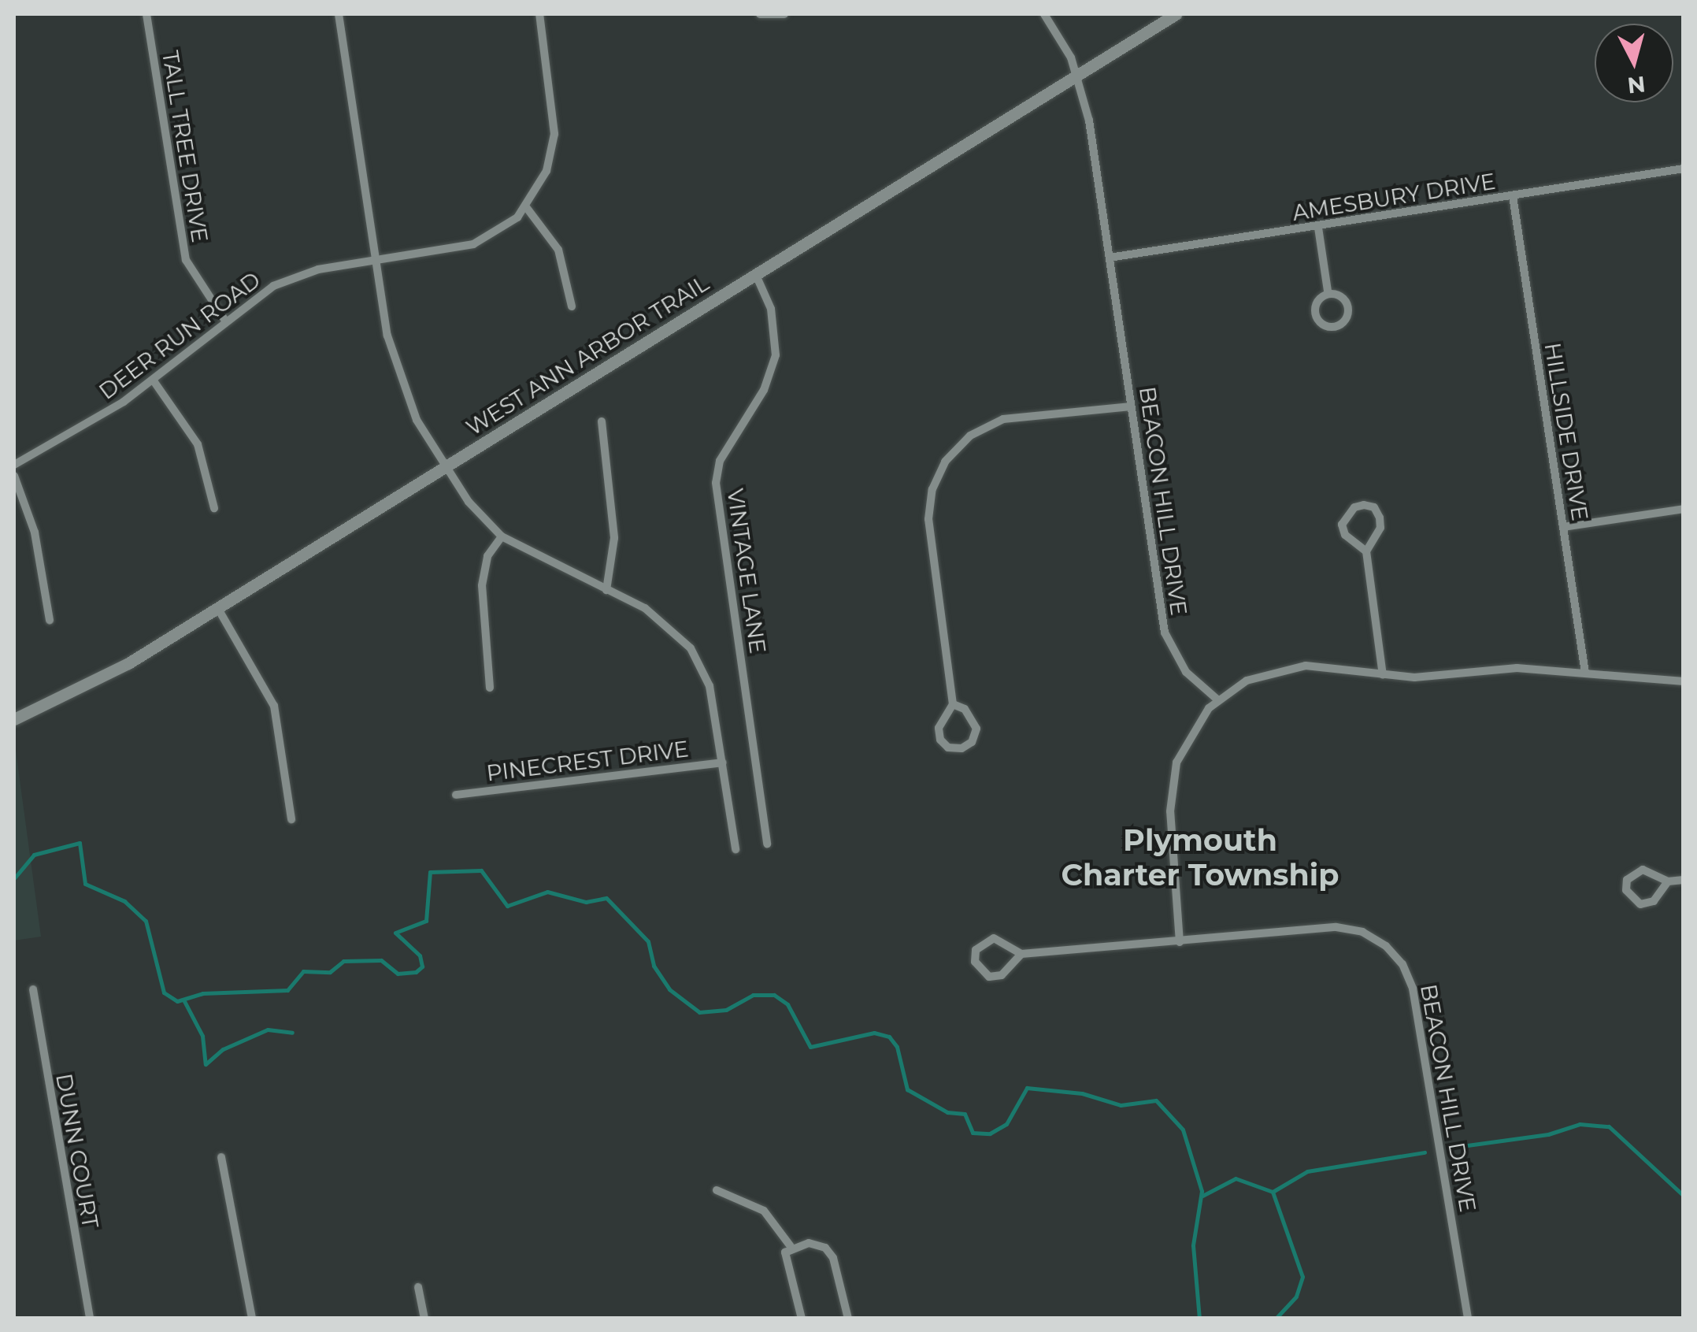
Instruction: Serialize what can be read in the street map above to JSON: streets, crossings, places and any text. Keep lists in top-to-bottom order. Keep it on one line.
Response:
{"streets":{"street":["TALL TREE DRIVE","AMESBURY DRIVE","DEER RUN ROAD","WEST ANN ARBOR TRAIL","HILLSIDE DRIVE","BEACON HILL DRIVE","VINTAGE LANE","PINECREST DRIVE","DUNN COURT"]},"crossings":[["TALL TREE DRIVE","DEER RUN ROAD"],["AMESBURY DRIVE","HILLSIDE DRIVE"],["AMESBURY DRIVE","BEACON HILL DRIVE"],["DEER RUN ROAD","PINECREST DRIVE"],["WEST ANN ARBOR TRAIL","BEACON HILL DRIVE"],["WEST ANN ARBOR TRAIL","VINTAGE LANE"],["WEST ANN ARBOR TRAIL","PINECREST DRIVE"]],"districts":["Plymouth Charter Township"],"north":"bottom"}
